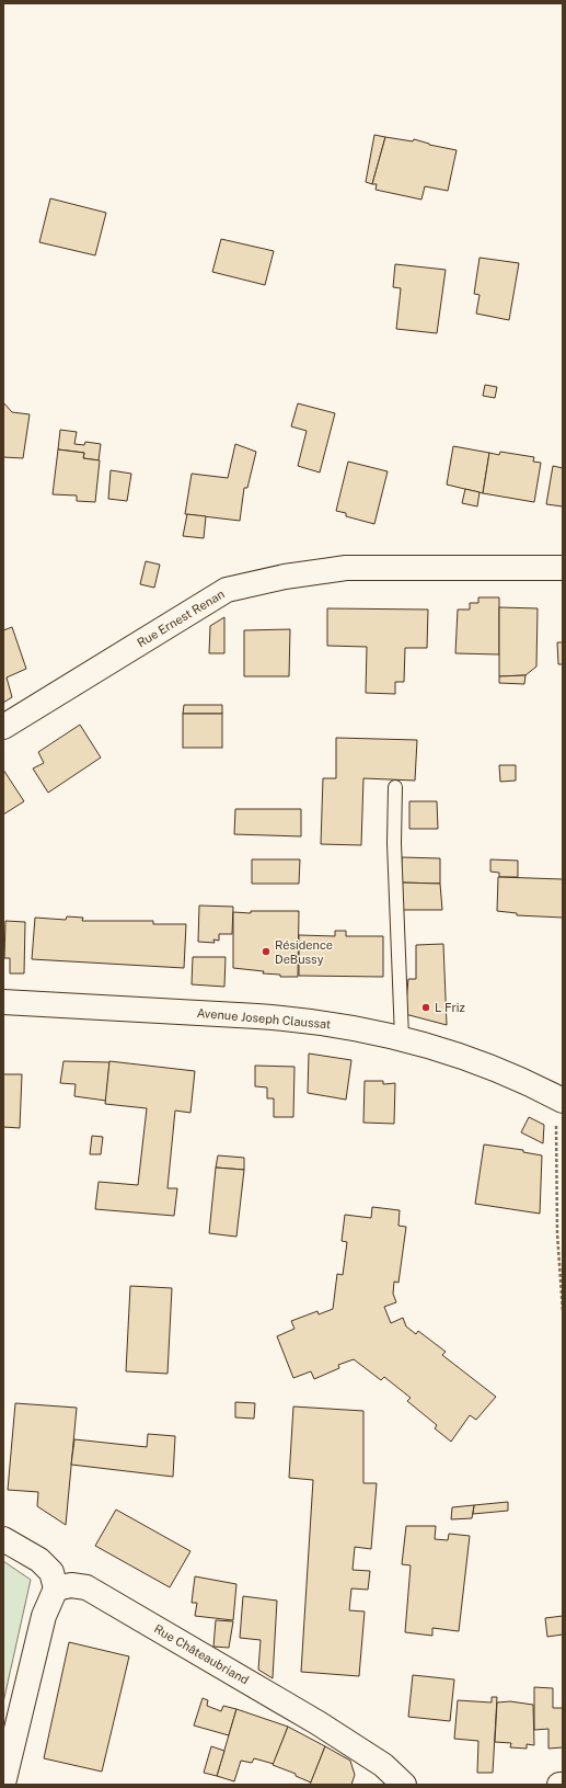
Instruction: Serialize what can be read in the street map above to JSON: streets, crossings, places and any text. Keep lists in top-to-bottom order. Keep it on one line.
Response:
{"streets":{"street":["Rue Ernest Renan","Avenue Joseph Claussat","Rue Châteaubriand"]},"places":["Résidence DeBussy","L Friz"]}
